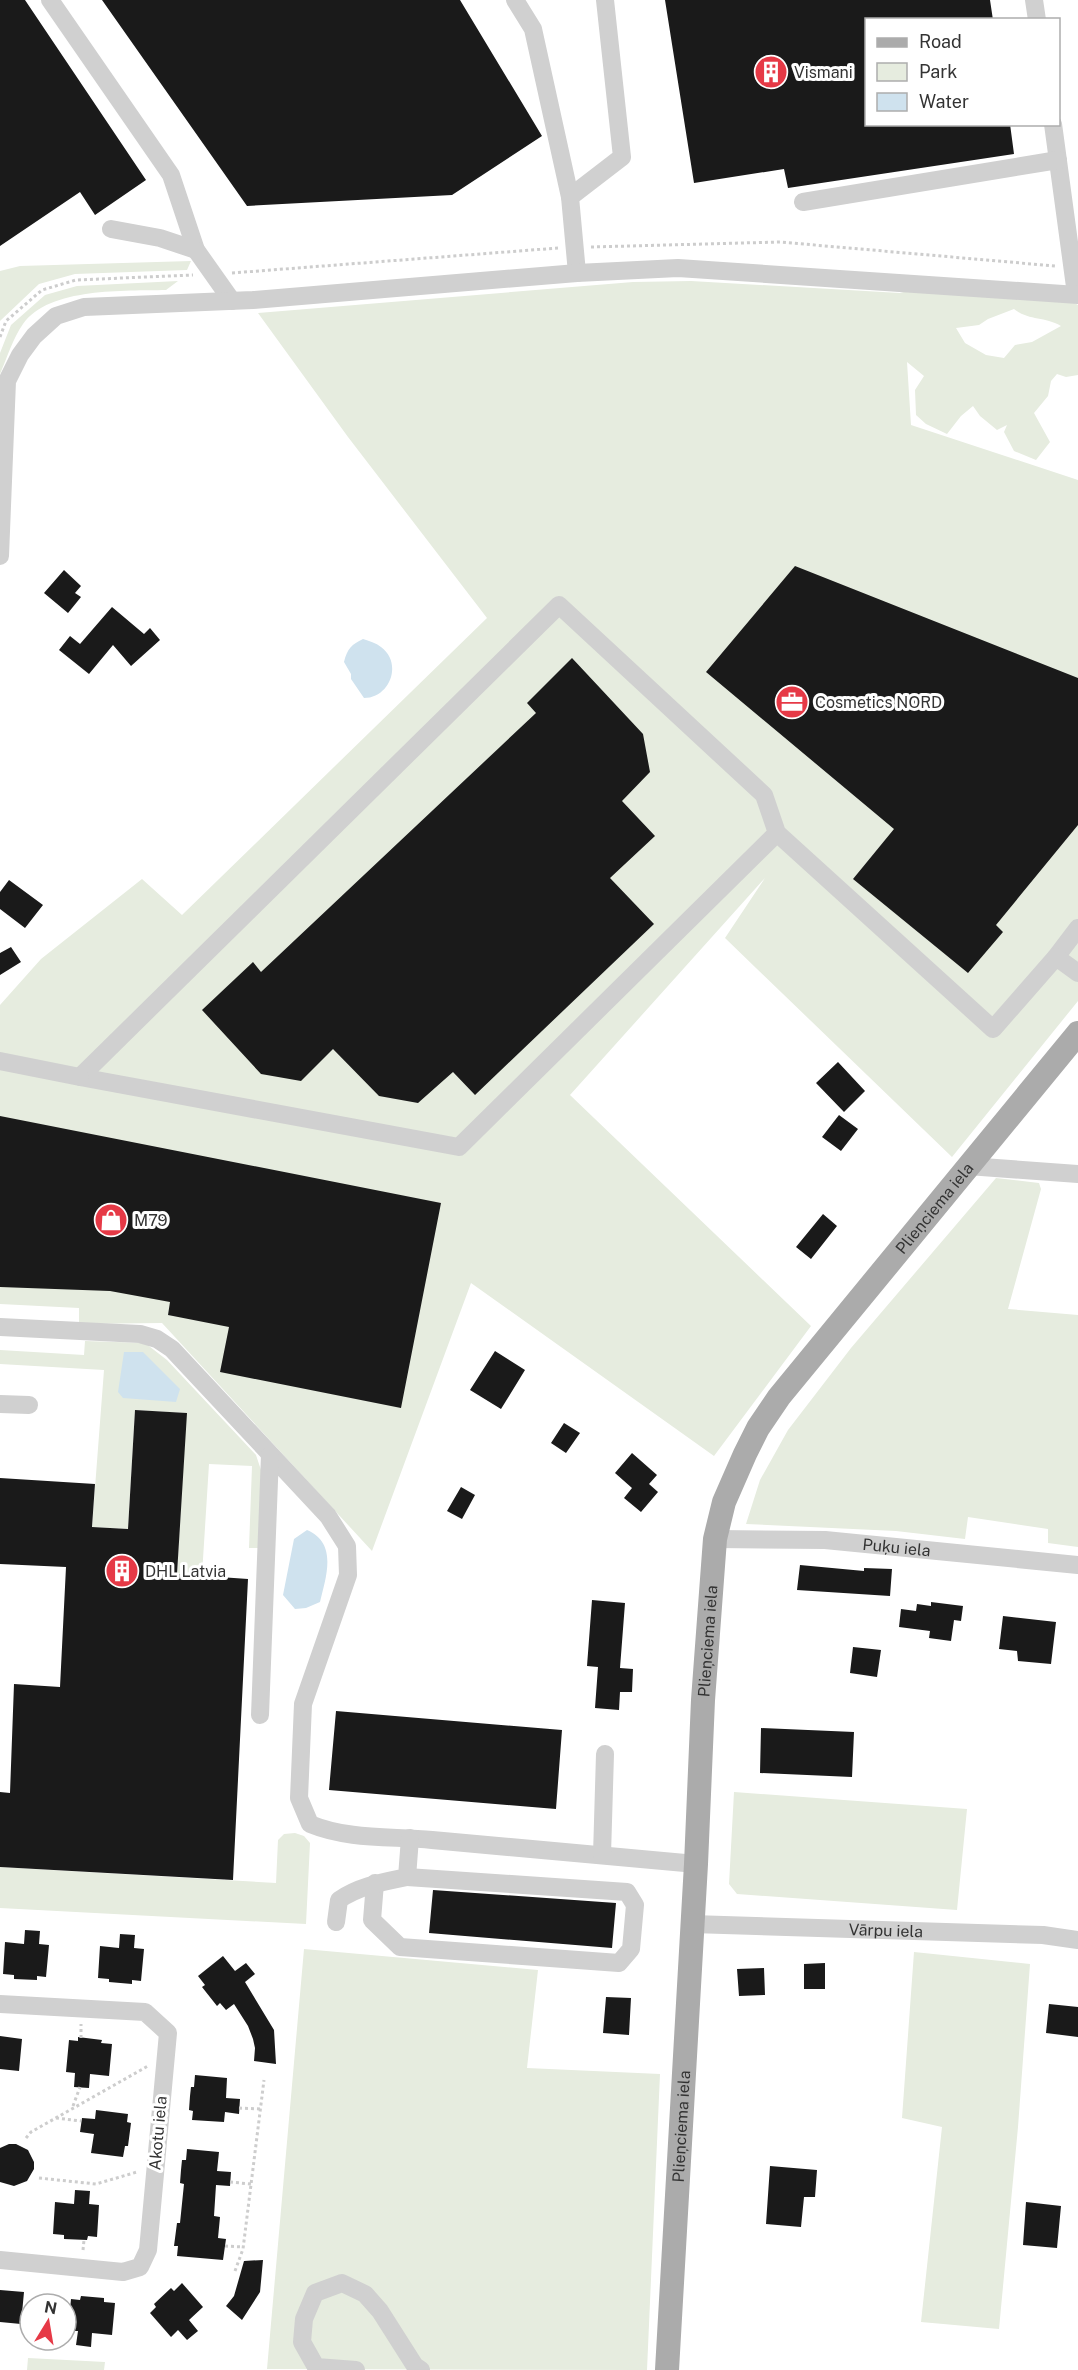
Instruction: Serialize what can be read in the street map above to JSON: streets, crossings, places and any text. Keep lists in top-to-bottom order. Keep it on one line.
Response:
{"streets":{"main road":["Plieņciema iela"],"street":["Puķu iela","Vārpu iela","Akotu iela"]},"crossings":[["Plieņciema iela","Puķu iela"],["Plieņciema iela","Vārpu iela"]],"places":{"building":["Vismani","DHL Latvia"],"office":["Cosmetics NORD"],"shop":["M79"]},"legend":["Road","Park","Water"],"north":"top"}
